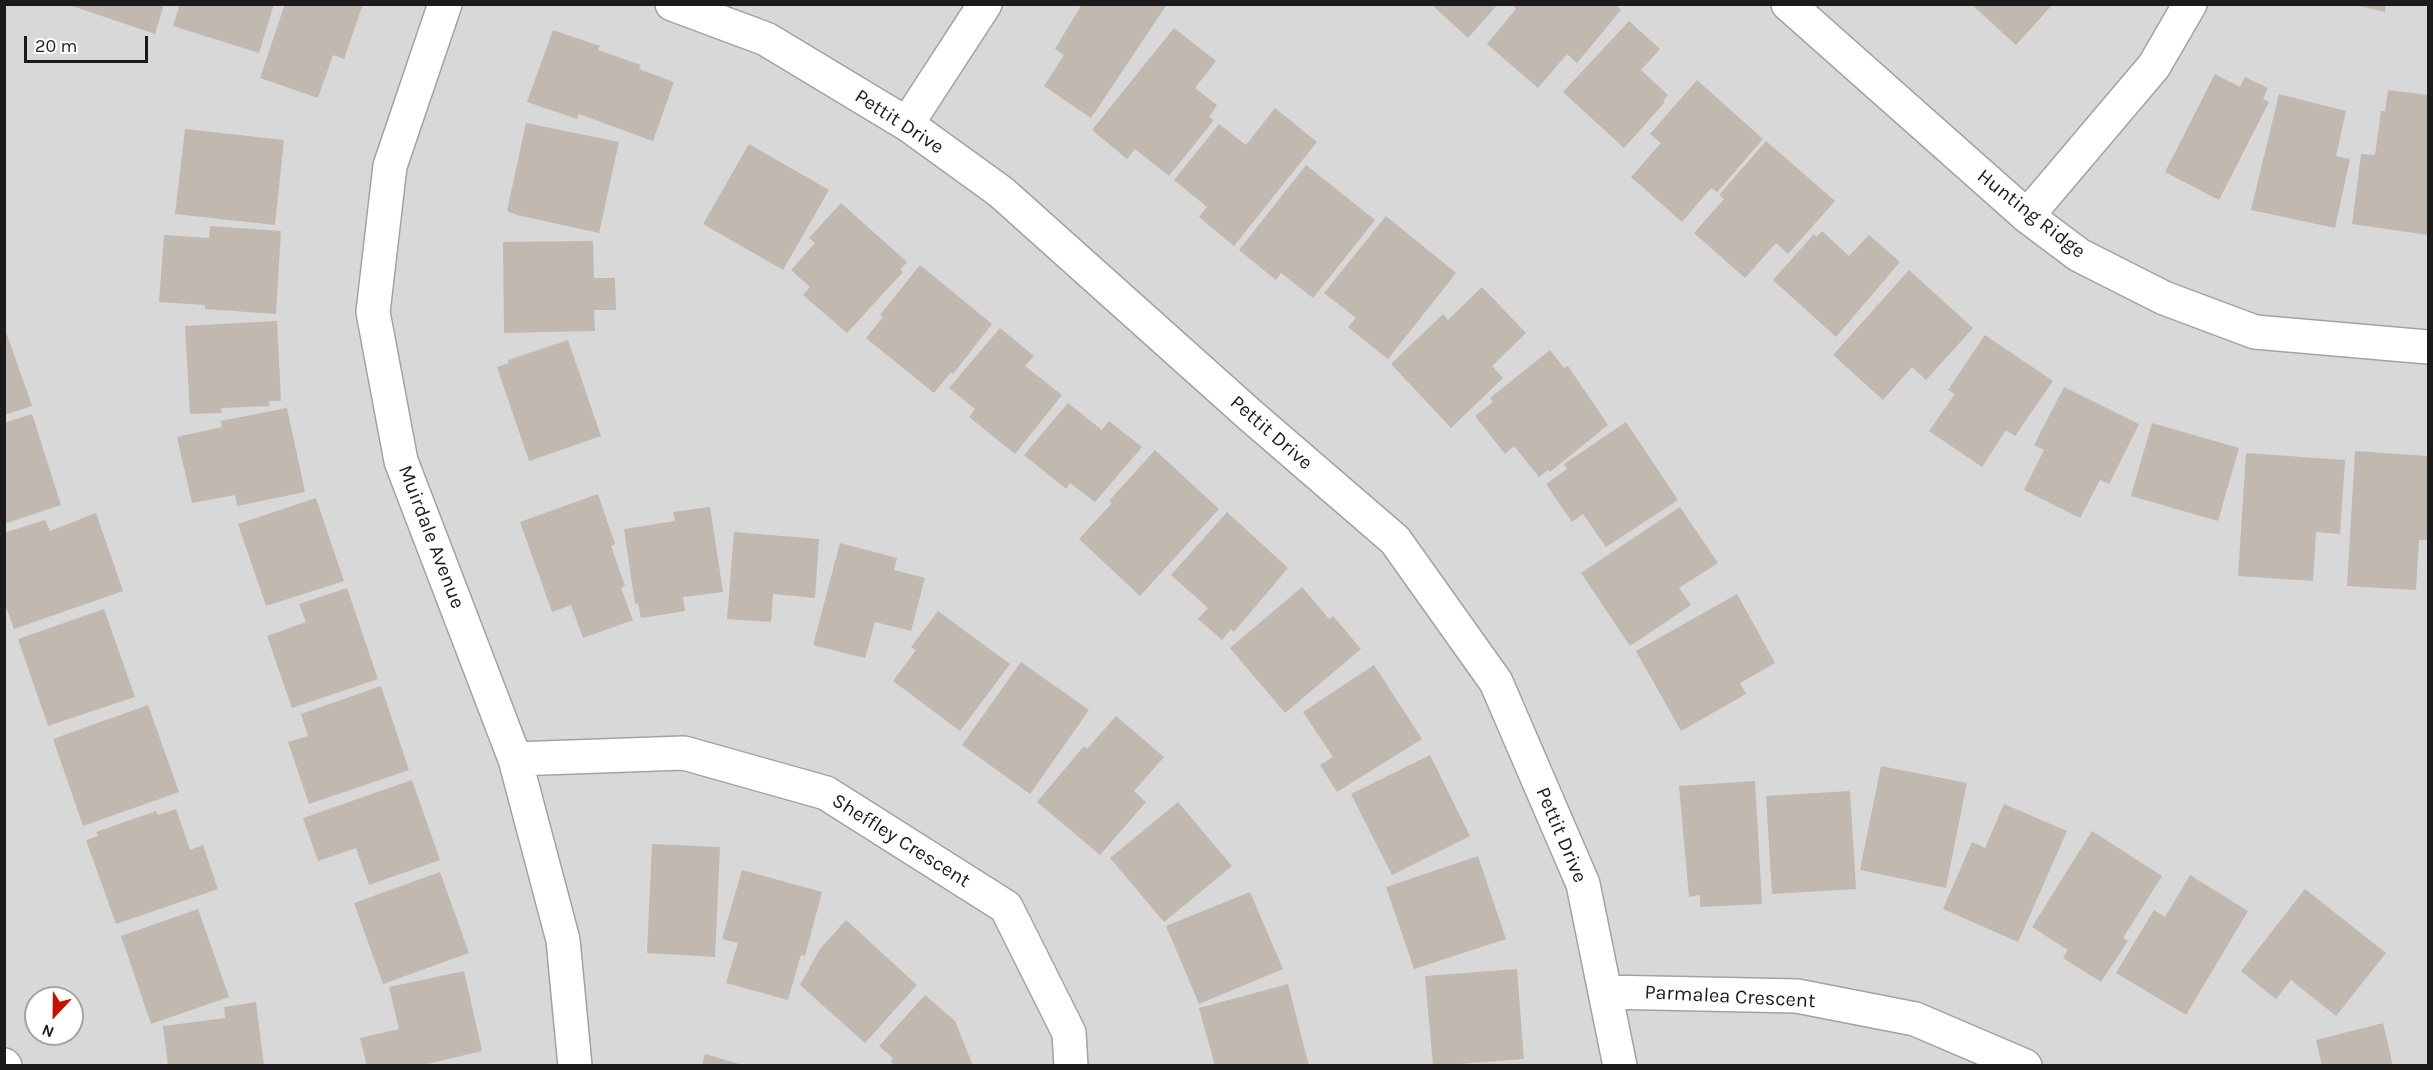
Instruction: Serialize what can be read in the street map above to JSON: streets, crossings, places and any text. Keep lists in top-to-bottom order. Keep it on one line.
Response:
{"streets":{"street":["Pettit Drive","Hunting Ridge","Muirdale Avenue","Sheffley Crescent","Parmalea Crescent"]},"crossings":[["Pettit Drive","Parmalea Crescent"],["Muirdale Avenue","Sheffley Crescent"]],"scale_bar":"20 m","north":"bottom"}
